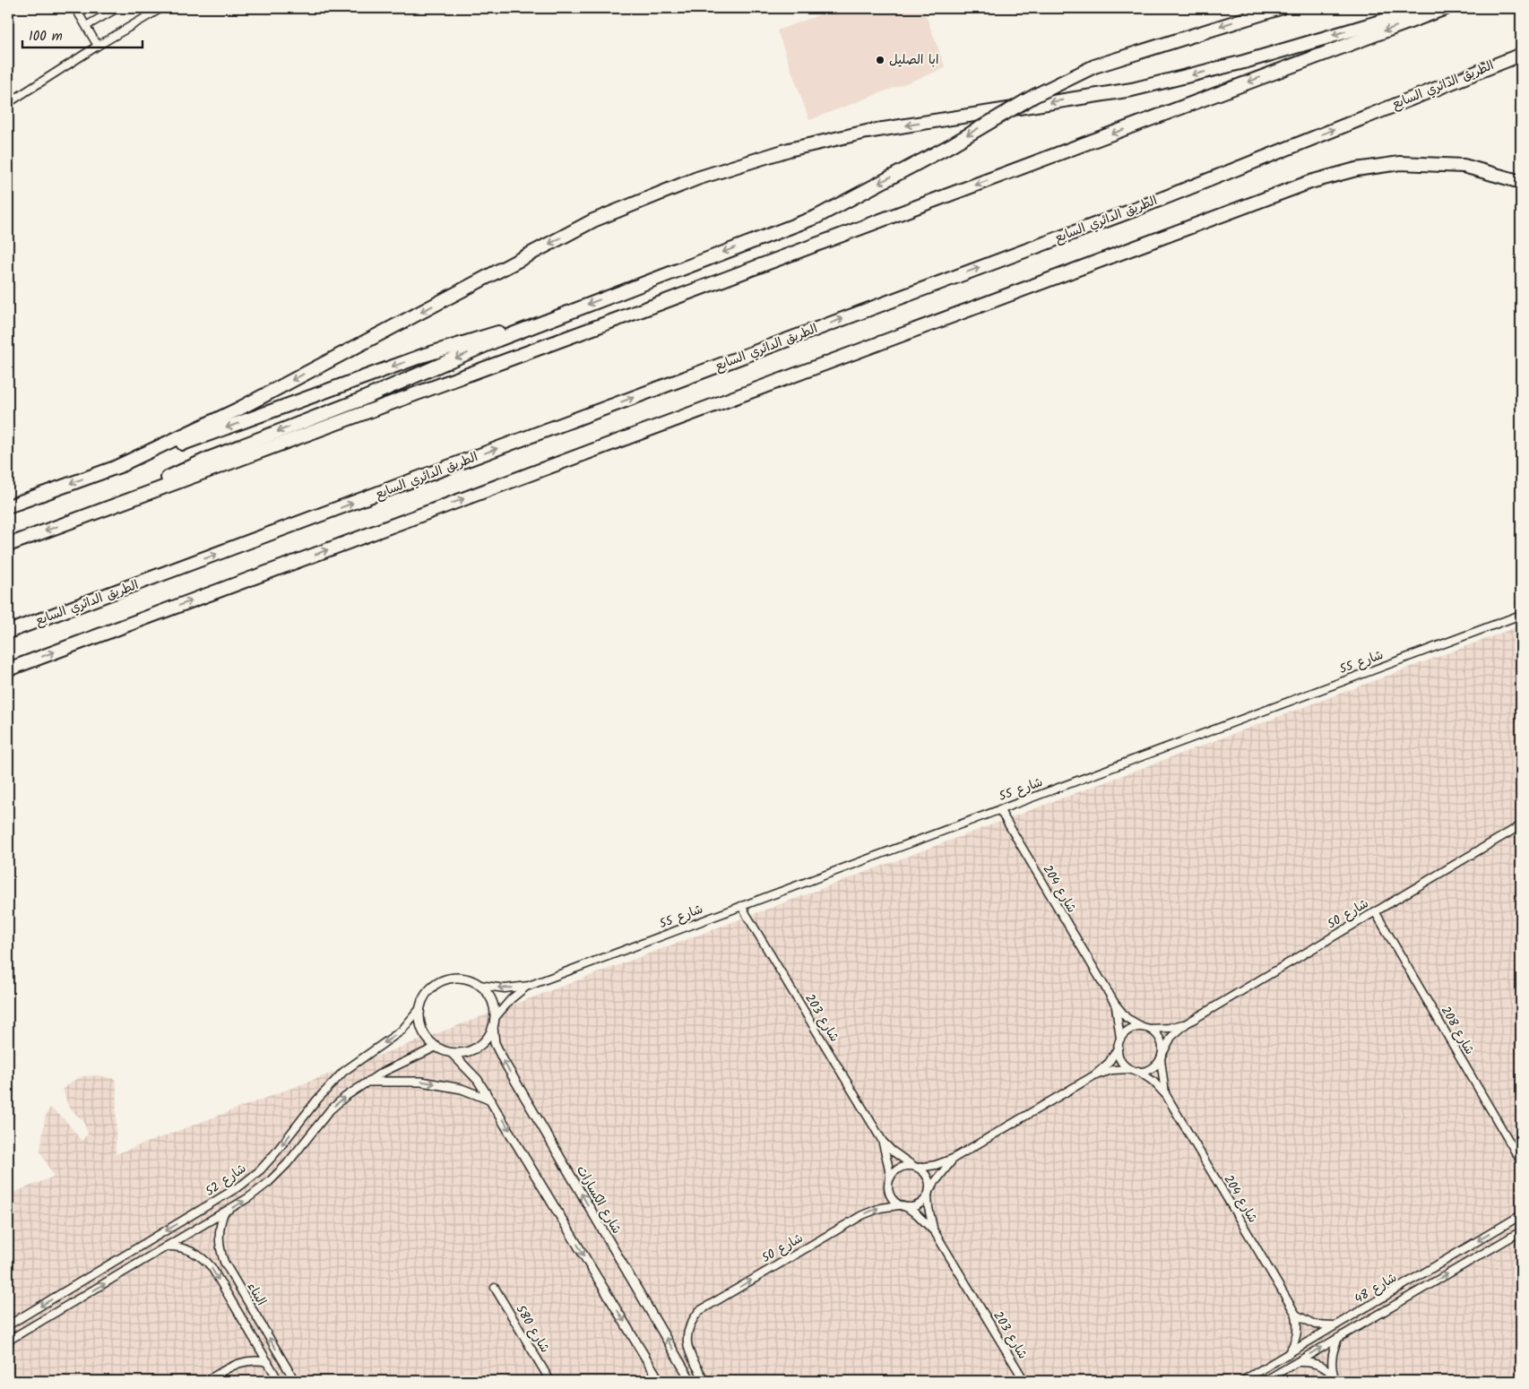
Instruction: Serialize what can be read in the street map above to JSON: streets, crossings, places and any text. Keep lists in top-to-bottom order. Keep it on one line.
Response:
{"streets":{"highway":["الطريق الدائري السابع"],"street":["شارع 55","شارع 204","شارع 50","شارع 203","شارع 208","شارع 52","شارع الكسارات","شارع 48","البناء","شارع 580"]},"crossings":[["شارع 55","شارع 204"],["شارع 55","شارع 203"],["شارع 55","شارع 52"],["شارع 55","شارع الكسارات"],["شارع 204","شارع 50"],["شارع 204","شارع 48"],["شارع 50","شارع 203"],["شارع 50","شارع 208"],["شارع 52","شارع الكسارات"],["شارع 52","البناء"]],"places":["ابا الصليل"],"scale_bar":"100 m"}
